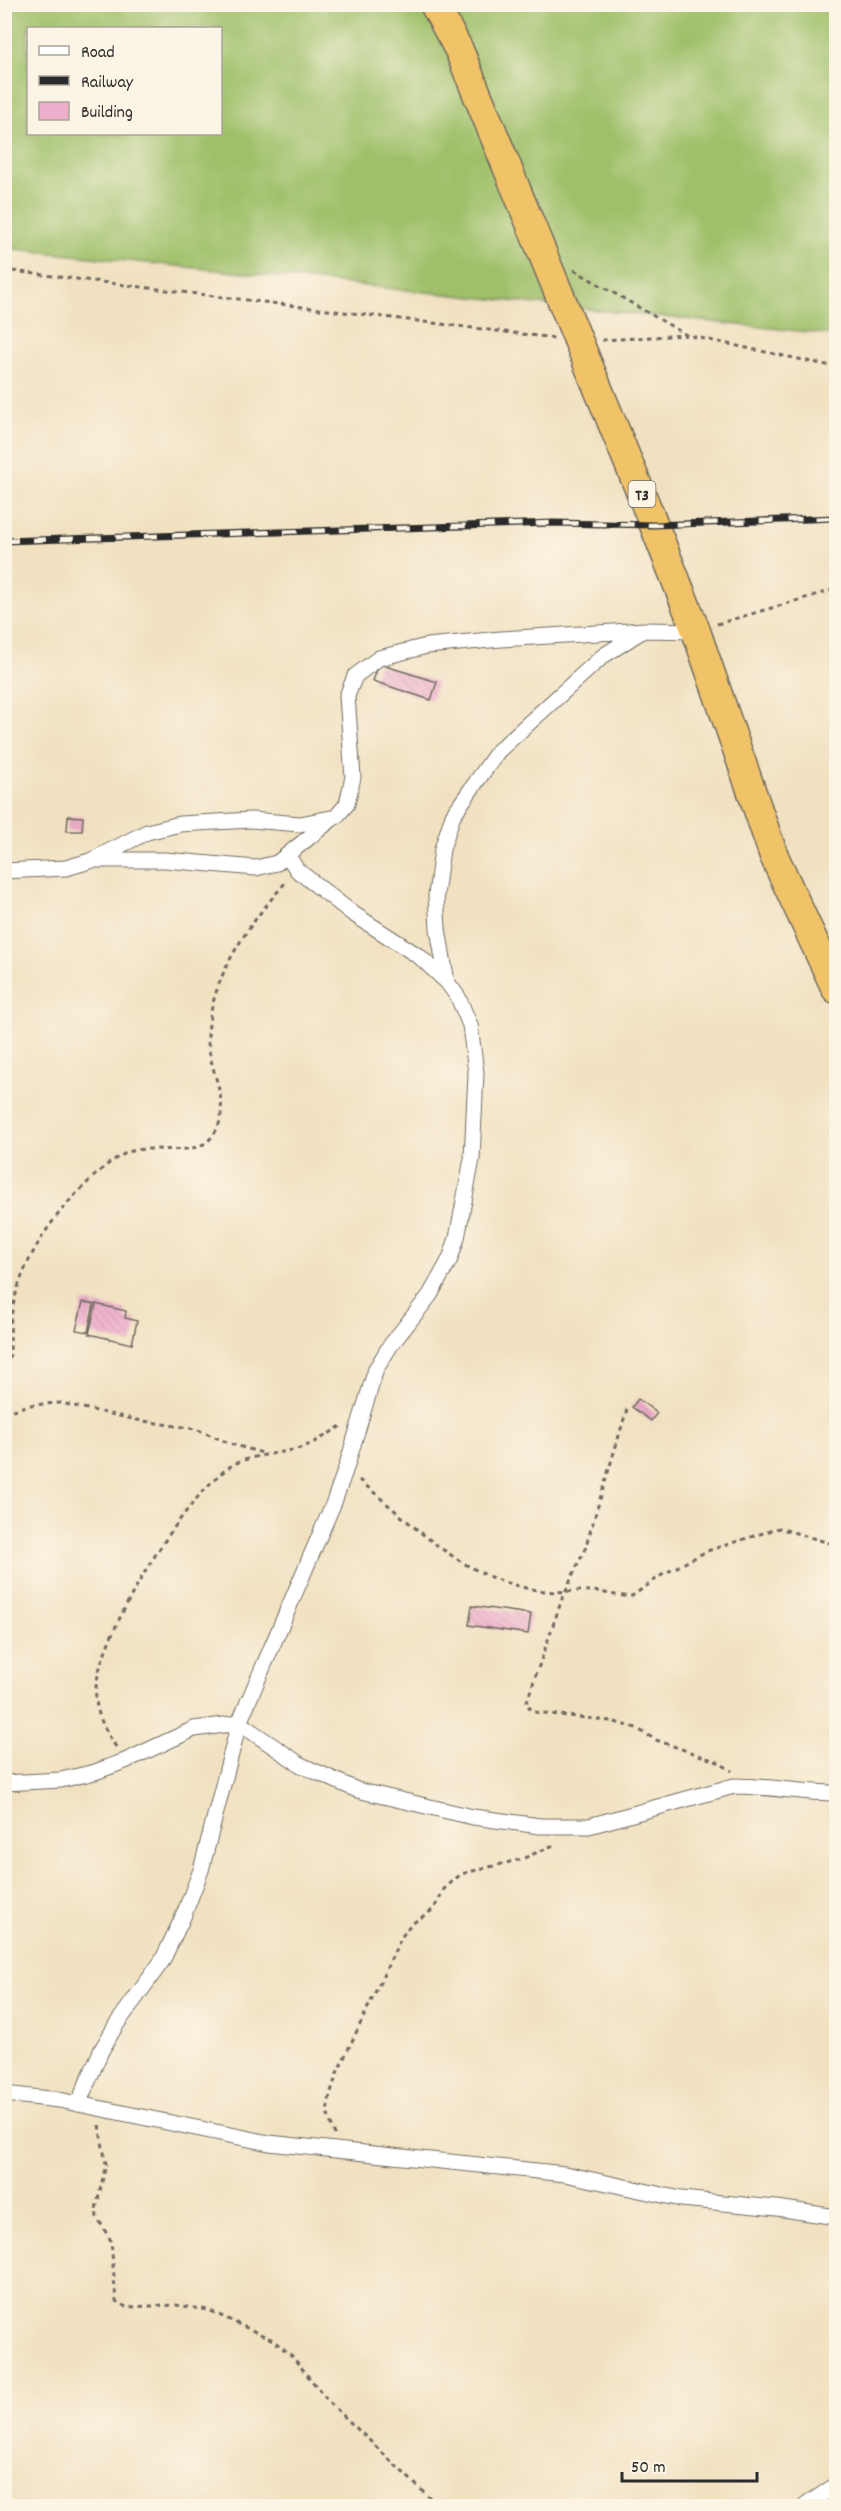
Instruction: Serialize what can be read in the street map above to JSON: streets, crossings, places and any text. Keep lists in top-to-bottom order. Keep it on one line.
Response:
{"streets":{"highway":["T3"]},"legend":["Road","Railway","Building"],"scale_bar":"50 m"}
